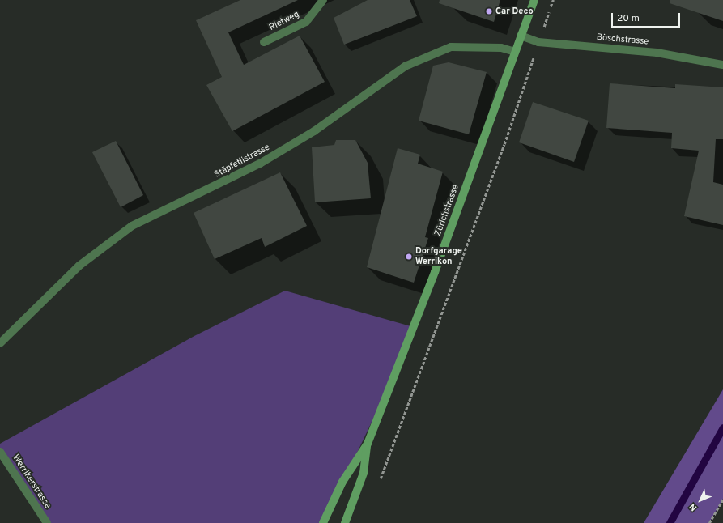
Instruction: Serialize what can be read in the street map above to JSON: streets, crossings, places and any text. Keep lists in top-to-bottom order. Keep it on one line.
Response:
{"streets":{"main road":["Zürichstrasse"],"street":["Rietweg","Böschstrasse","Stäpfetlistrasse","Werrikerstrasse"]},"crossings":[["Böschstrasse","Zürichstrasse"],["Stäpfetlistrasse","Zürichstrasse"]],"places":["Car Deco","Dorfgarage Werrikon"],"scale_bar":"20 m","north":"bottom left"}
